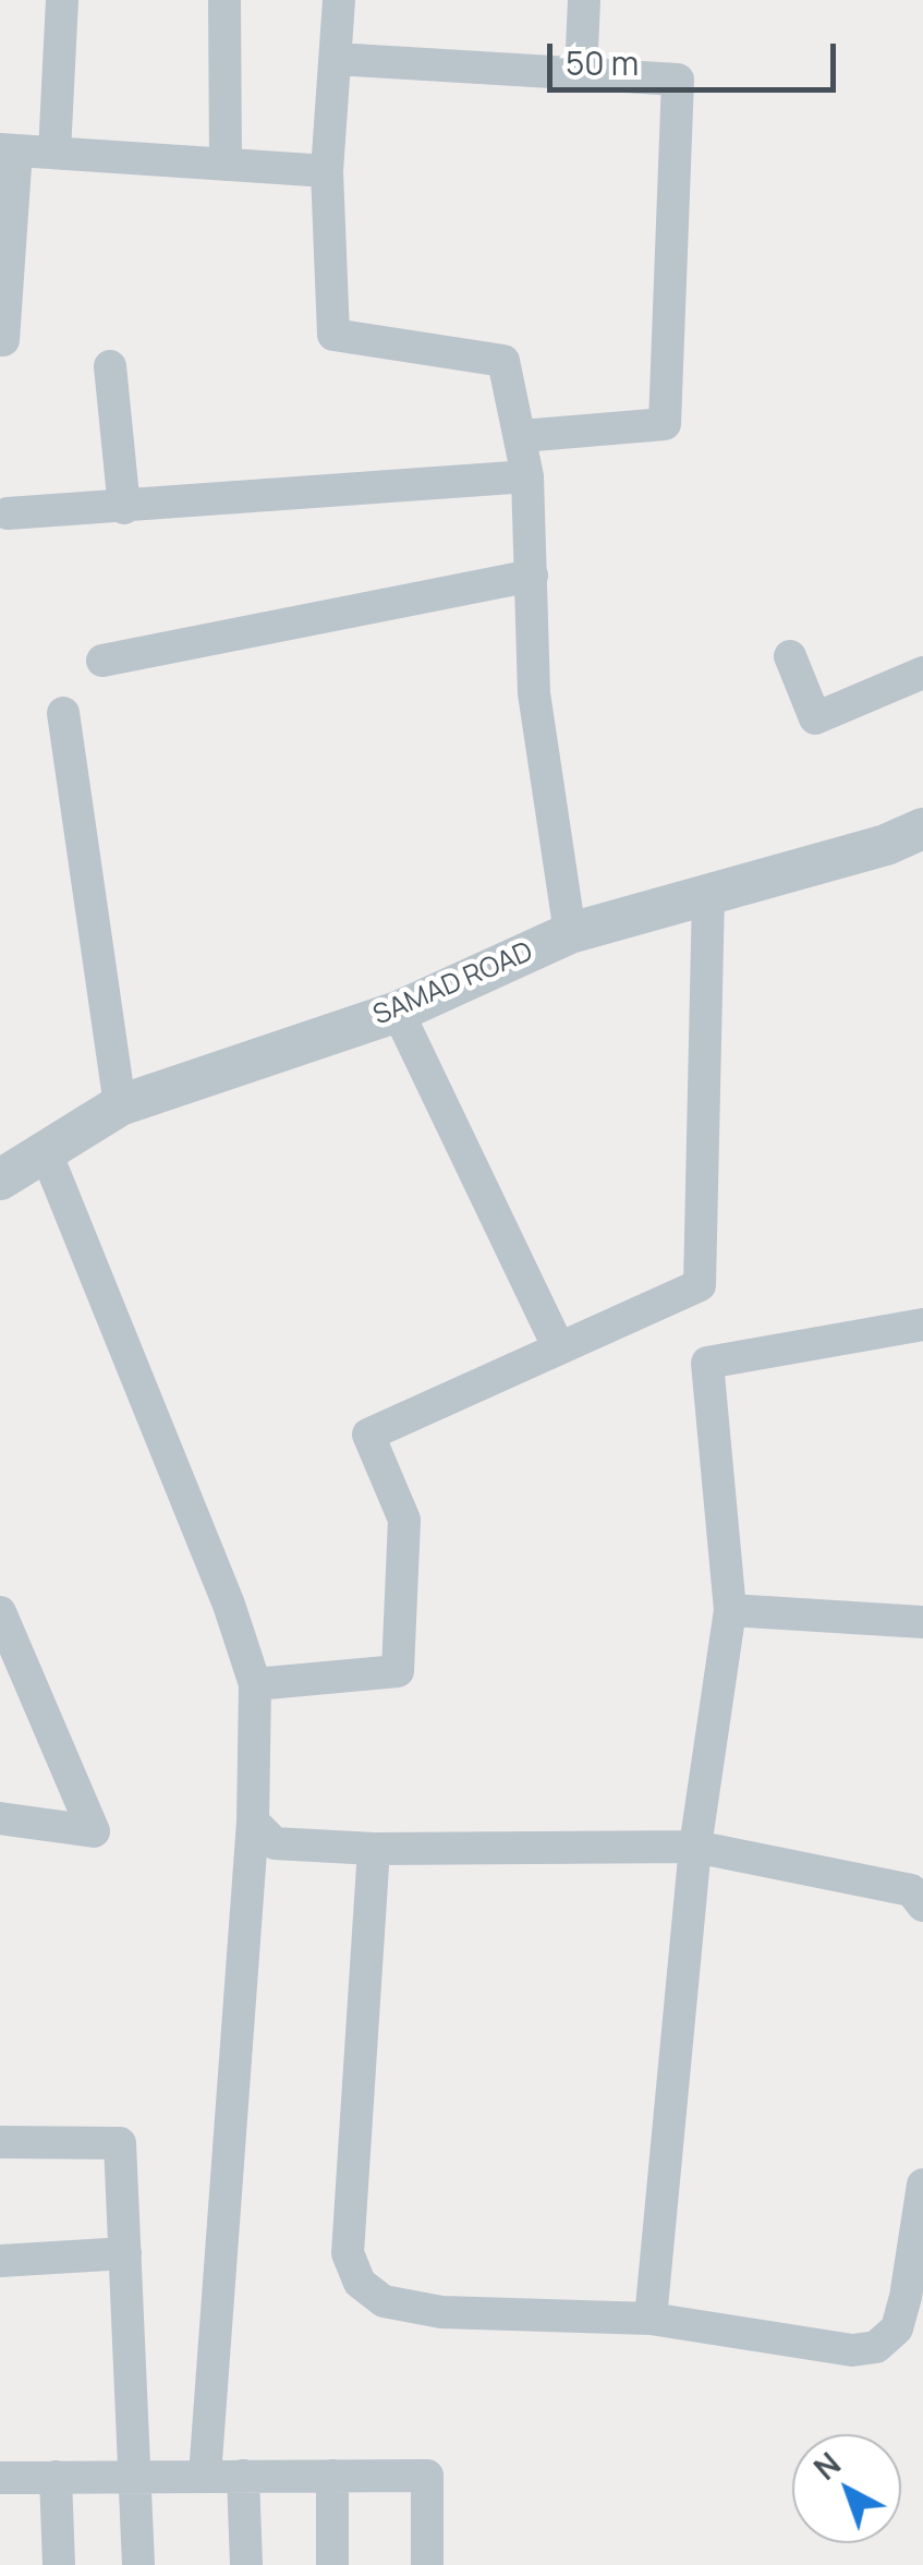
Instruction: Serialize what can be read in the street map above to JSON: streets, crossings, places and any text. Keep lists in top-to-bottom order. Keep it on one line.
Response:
{"streets":{"street":["SAMAD ROAD"]},"scale_bar":"50 m","north":"top left"}
